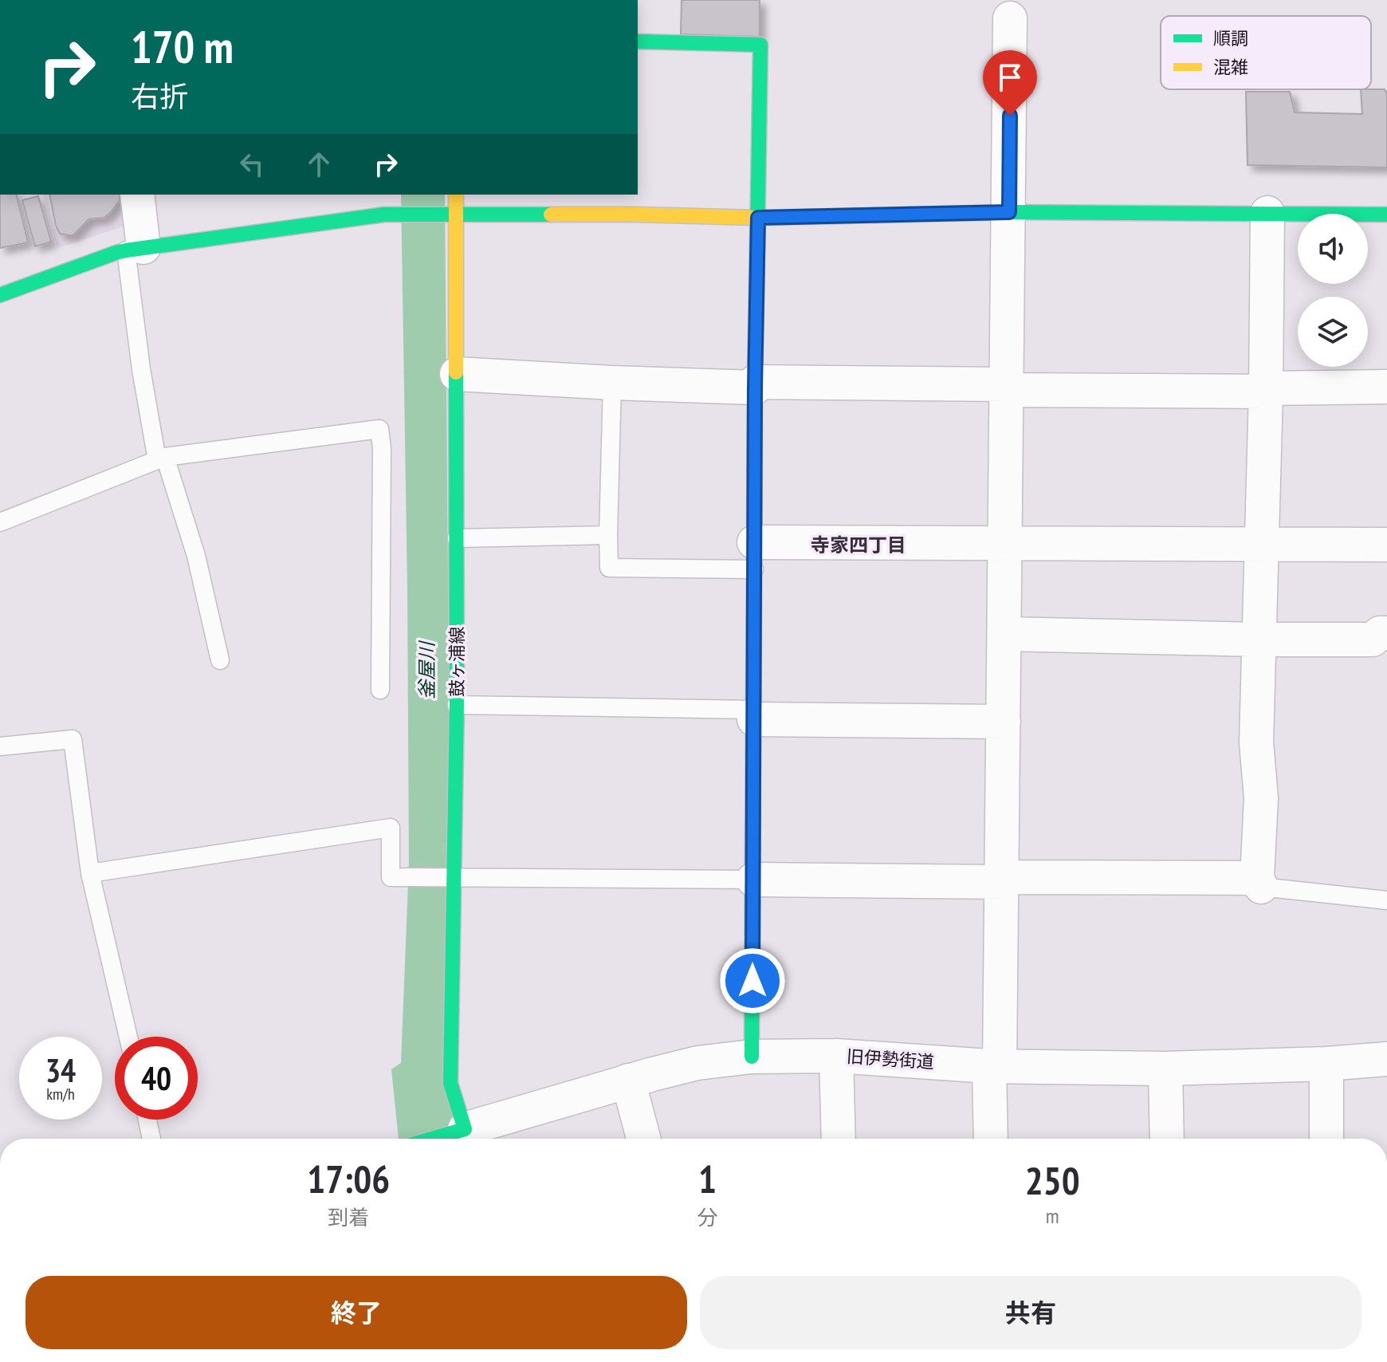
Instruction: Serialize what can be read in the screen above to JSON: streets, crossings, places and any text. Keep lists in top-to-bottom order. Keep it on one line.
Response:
{"streets":{"street":["鼓ヶ浦線","旧伊勢街道"]},"crossings":[["鼓ヶ浦線","旧伊勢街道"]],"districts":["寺家四丁目"],"water":["釜屋川"],"legend":["順調","混雑"],"page":{"turn":["170 m","右折"],"speed":"34 km/h","limit":"40","eta":["17:06","到着","1","分","250","m"],"buttons":["終了","共有"]}}
